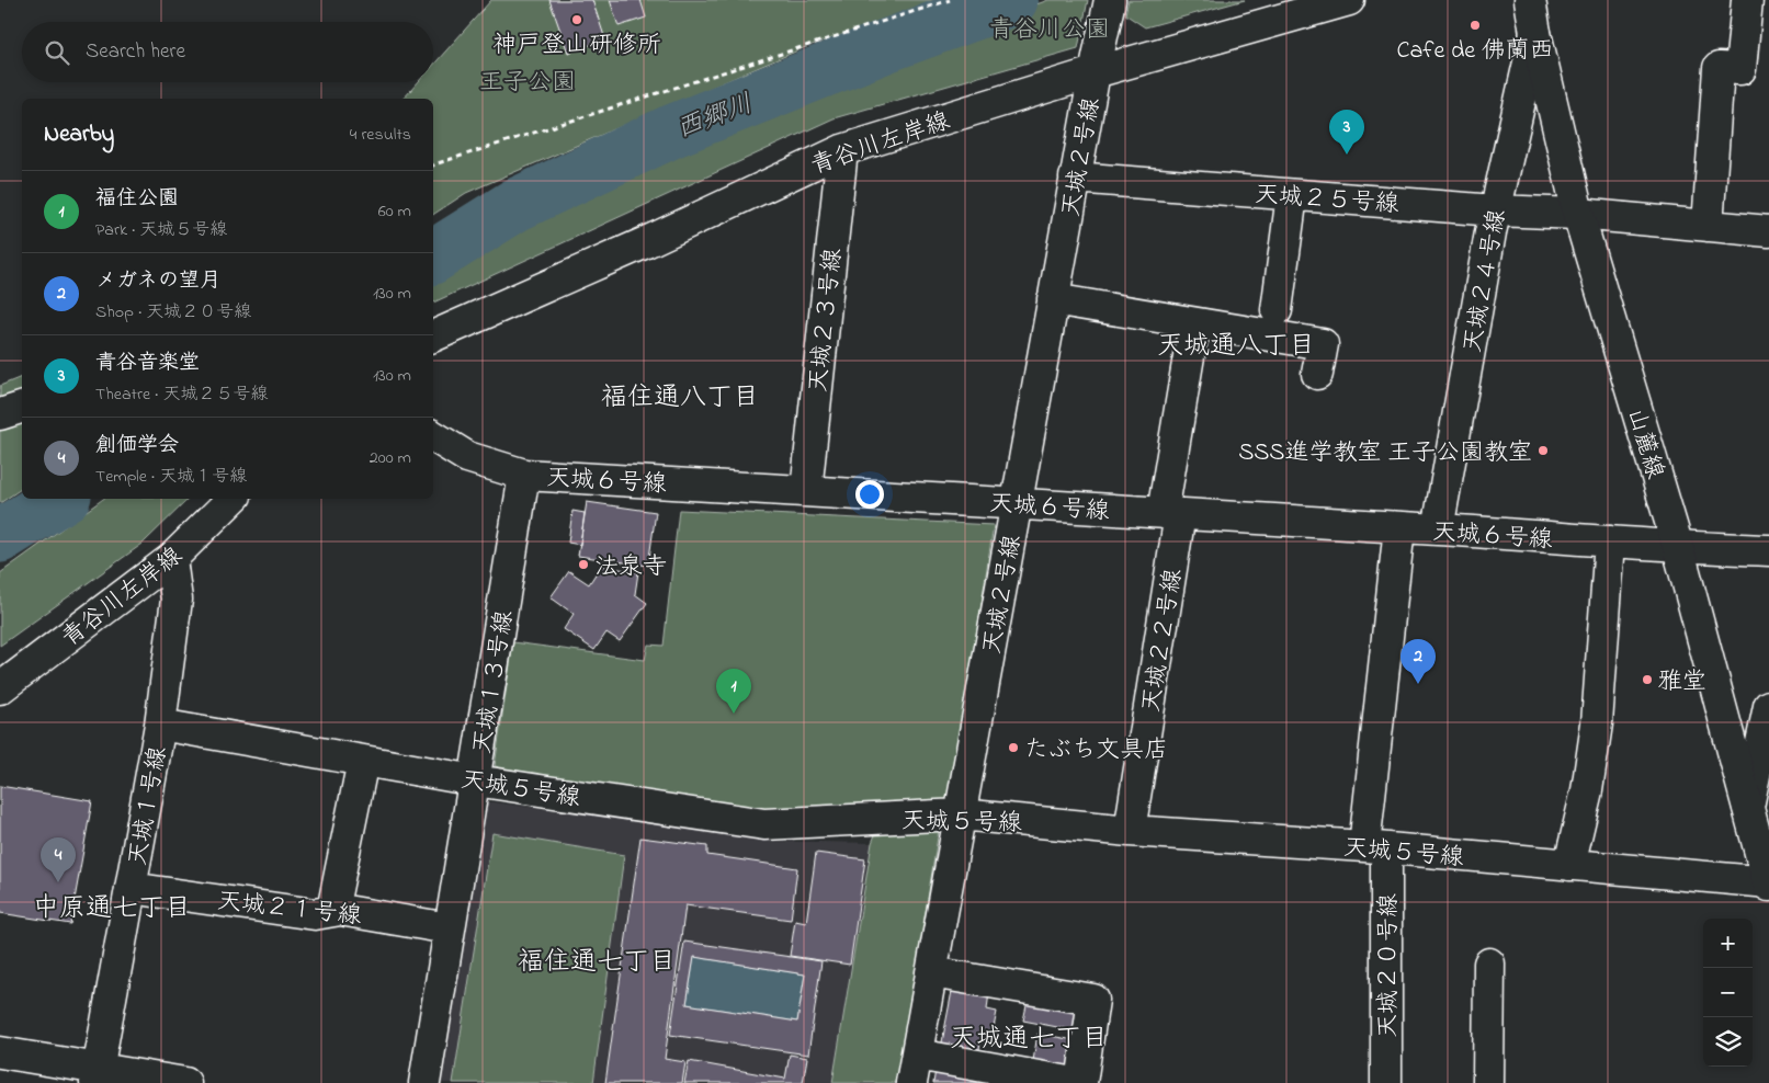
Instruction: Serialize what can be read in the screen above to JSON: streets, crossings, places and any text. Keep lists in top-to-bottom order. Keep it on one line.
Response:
{"streets":{"street":["青谷川左岸線","天城２号線","天城２５号線","天城２４号線","天城２３号線","山麓線","天城６号線","天城２２号線","天城１３号線","天城５号線","天城１号線","天城２１号線","天城２０号線"]},"crossings":[["青谷川左岸線","天城２号線"],["青谷川左岸線","天城２３号線"],["青谷川左岸線","天城１号線"],["天城２号線","天城２５号線"],["天城２号線","天城６号線"],["天城２号線","天城５号線"],["天城２５号線","天城２４号線"],["天城２５号線","山麓線"],["天城２４号線","山麓線"],["天城２４号線","天城６号線"],["天城２３号線","天城６号線"],["山麓線","天城６号線"],["山麓線","天城５号線"],["天城６号線","天城２２号線"],["天城６号線","天城１３号線"],["天城６号線","天城２０号線"],["天城２２号線","天城５号線"],["天城１３号線","天城５号線"],["天城１３号線","天城２１号線"],["天城５号線","天城１号線"],["天城５号線","天城２０号線"],["天城１号線","天城２１号線"]],"districts":["天城通八丁目","福住通八丁目","中原通七丁目","福住通七丁目","天城通七丁目"],"water":["西郷川"],"parks":["青谷川公園","王子公園"],"places":["神戸登山研修所","Cafe de 佛蘭西","SSS進学教室 王子公園教室","法泉寺","雅堂","たぶち文具店"],"page":{"search":"Search here","heading":["Nearby","4 results"],"pins":["3","2","1","4"],"list":[{"mark":"1","name":"福住公園","note":"Park · 天城５号線","value":"60 m"},{"mark":"2","name":"メガネの望月","note":"Shop · 天城２０号線","value":"130 m"},{"mark":"3","name":"青谷音楽堂","note":"Theatre · 天城２５号線","value":"130 m"},{"mark":"4","name":"創価学会","note":"Temple · 天城１号線","value":"200 m"}],"map_buttons":["+","−"]}}
